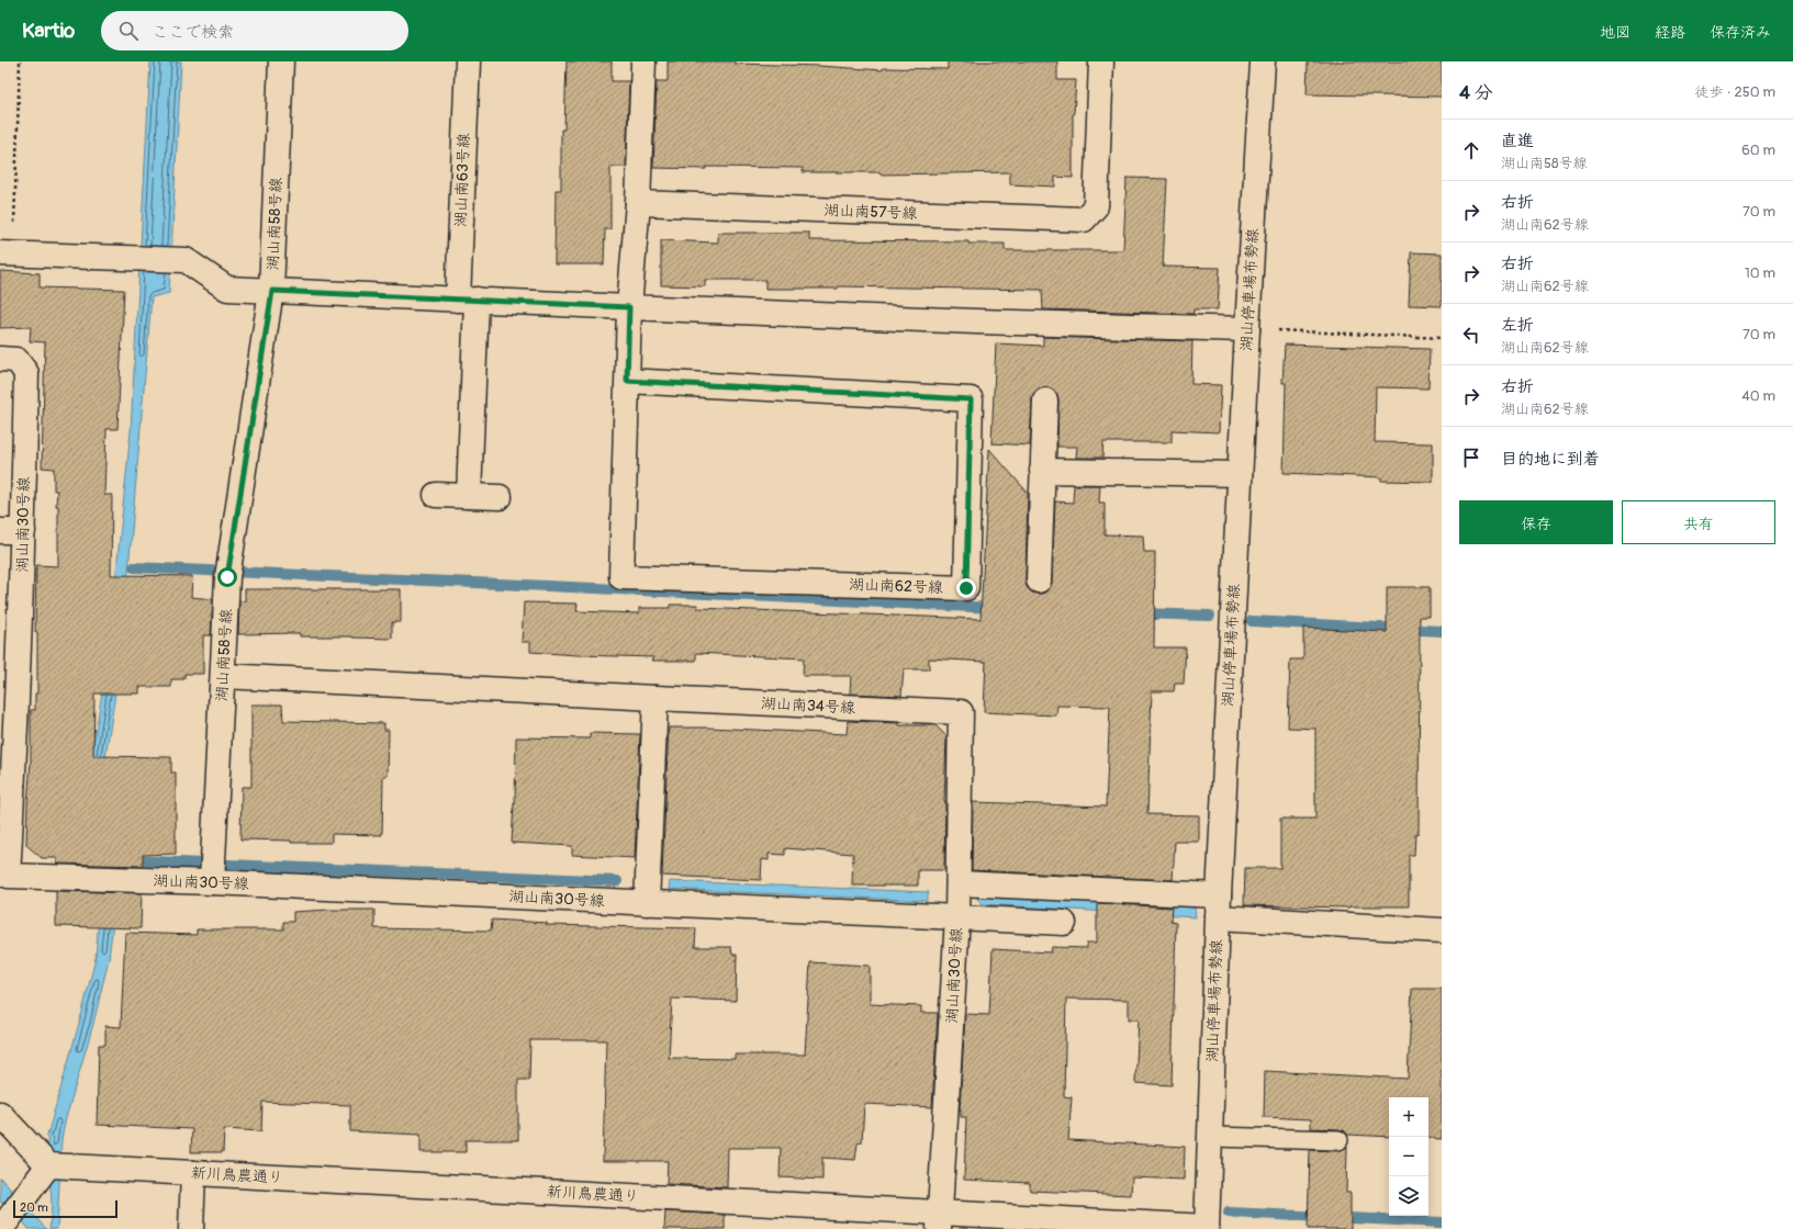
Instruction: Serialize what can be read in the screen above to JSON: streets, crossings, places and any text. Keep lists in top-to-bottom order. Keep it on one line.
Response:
{"streets":{"street":["湖山南63号線","湖山南57号線","湖山南58号線","湖山停車場布勢線","湖山南30号線","湖山南62号線","湖山南34号線","新川鳥農通り"]},"crossings":[["湖山南57号線","湖山南62号線"],["湖山南58号線","湖山南30号線"],["湖山停車場布勢線","新川鳥農通り"],["湖山南30号線","湖山南34号線"],["湖山南30号線","新川鳥農通り"]],"scale_bar":"20 m","page":{"header":"Kartio","search":"ここで検索","nav":["地図","経路","保存済み"],"heading":["4 分","徒歩 · 250 m"],"list":[["直進","湖山南58号線","60 m"],["右折","湖山南62号線","70 m"],["右折","湖山南62号線","10 m"],["左折","湖山南62号線","70 m"],["右折","湖山南62号線","40 m"],"目的地に到着"],"buttons":["保存","共有"],"map_buttons":["+","−"],"scale":"20 m"}}
